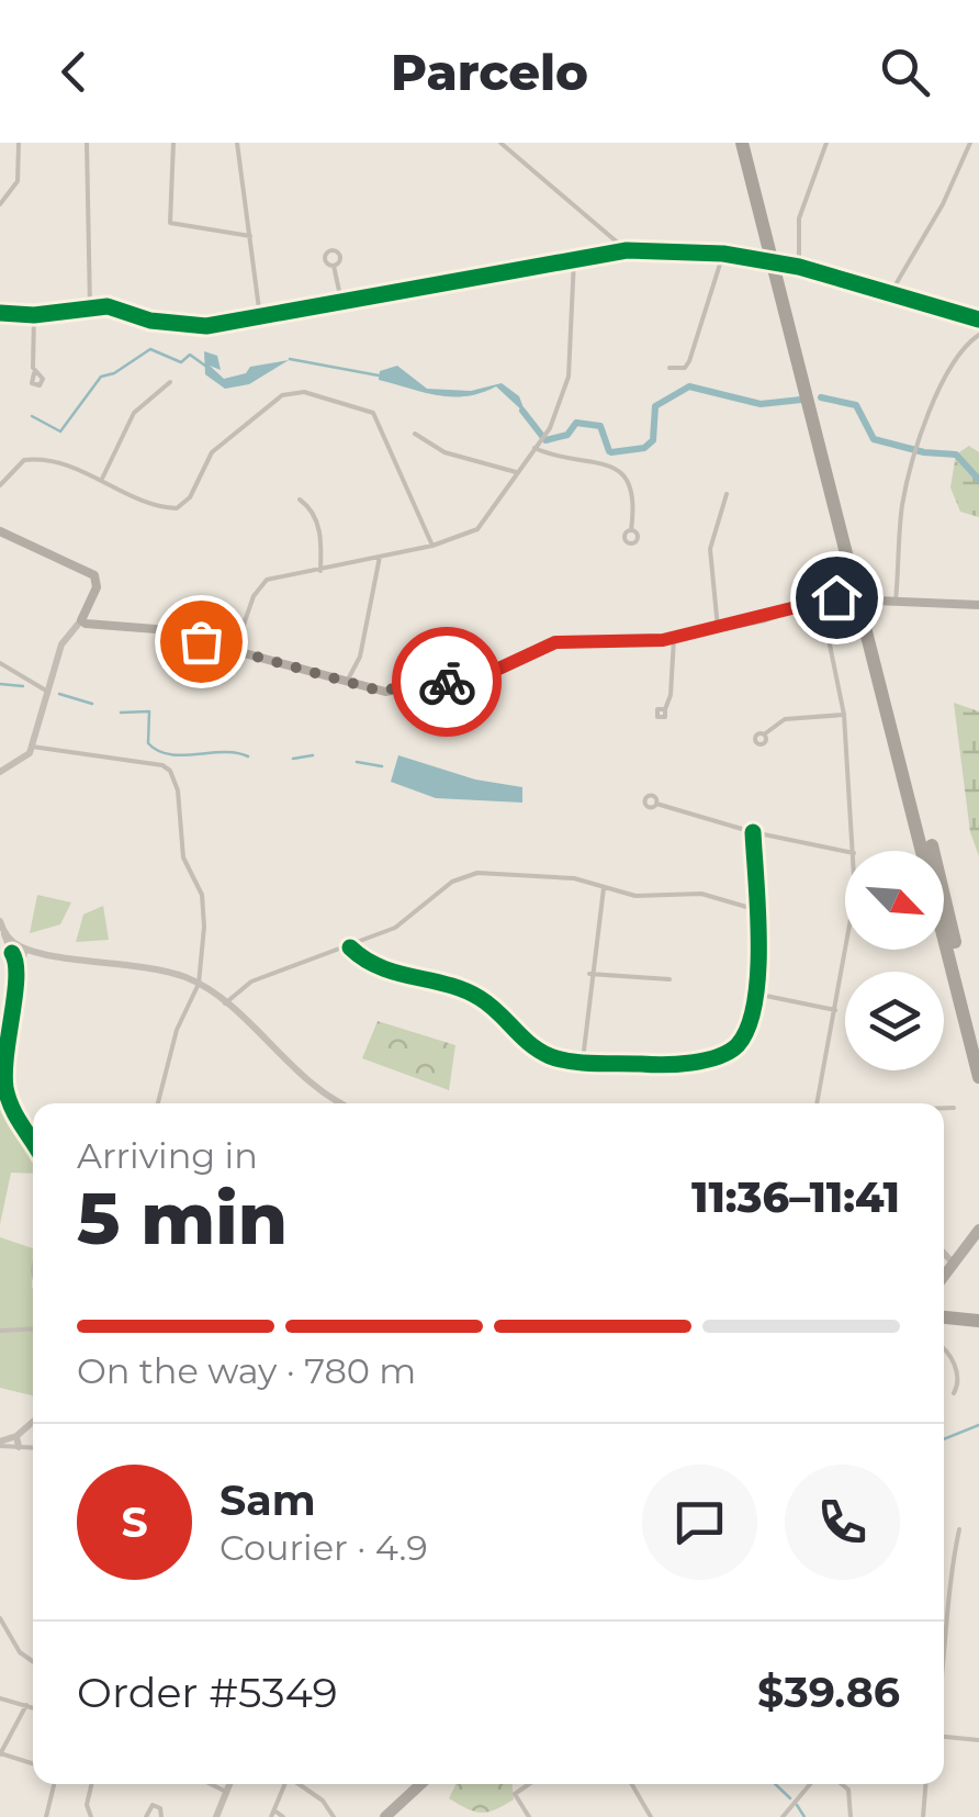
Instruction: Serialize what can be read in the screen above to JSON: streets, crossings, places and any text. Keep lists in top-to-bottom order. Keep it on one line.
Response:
{"north":"bottom right","page":{"header":"Parcelo","heading":["5 min","Arriving in","11:36–11:41"],"panel":["Sam","Courier · 4.9","Order #5349","$39.86"],"bar":"On the way · 780 m","round":"S"}}
